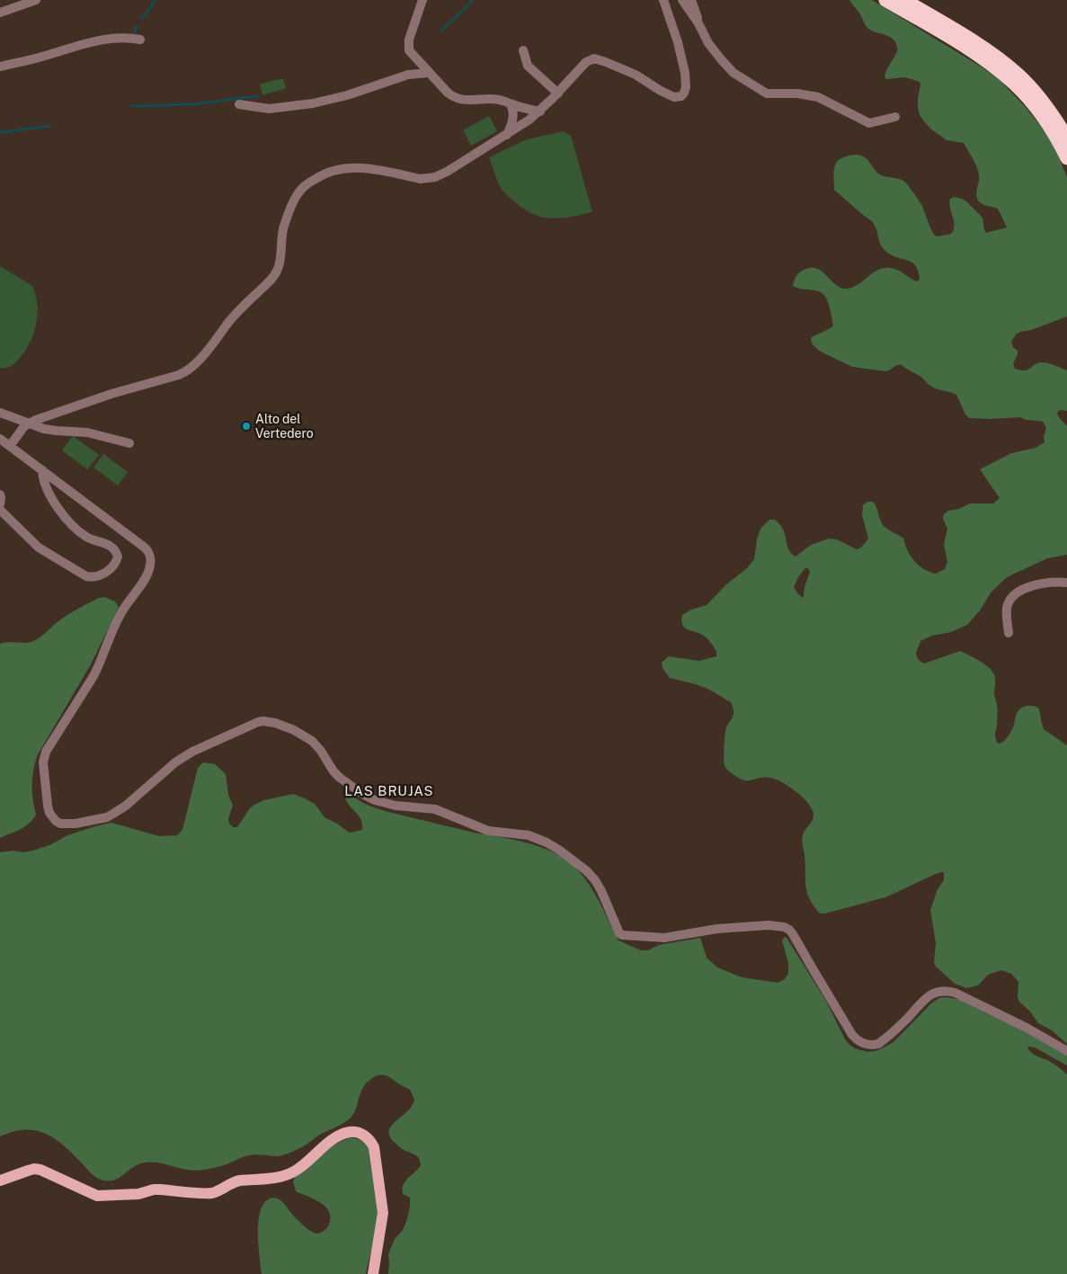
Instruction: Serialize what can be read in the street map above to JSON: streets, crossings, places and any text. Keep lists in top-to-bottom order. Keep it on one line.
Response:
{"districts":["LAS BRUJAS"],"places":["Alto del Vertedero"]}
